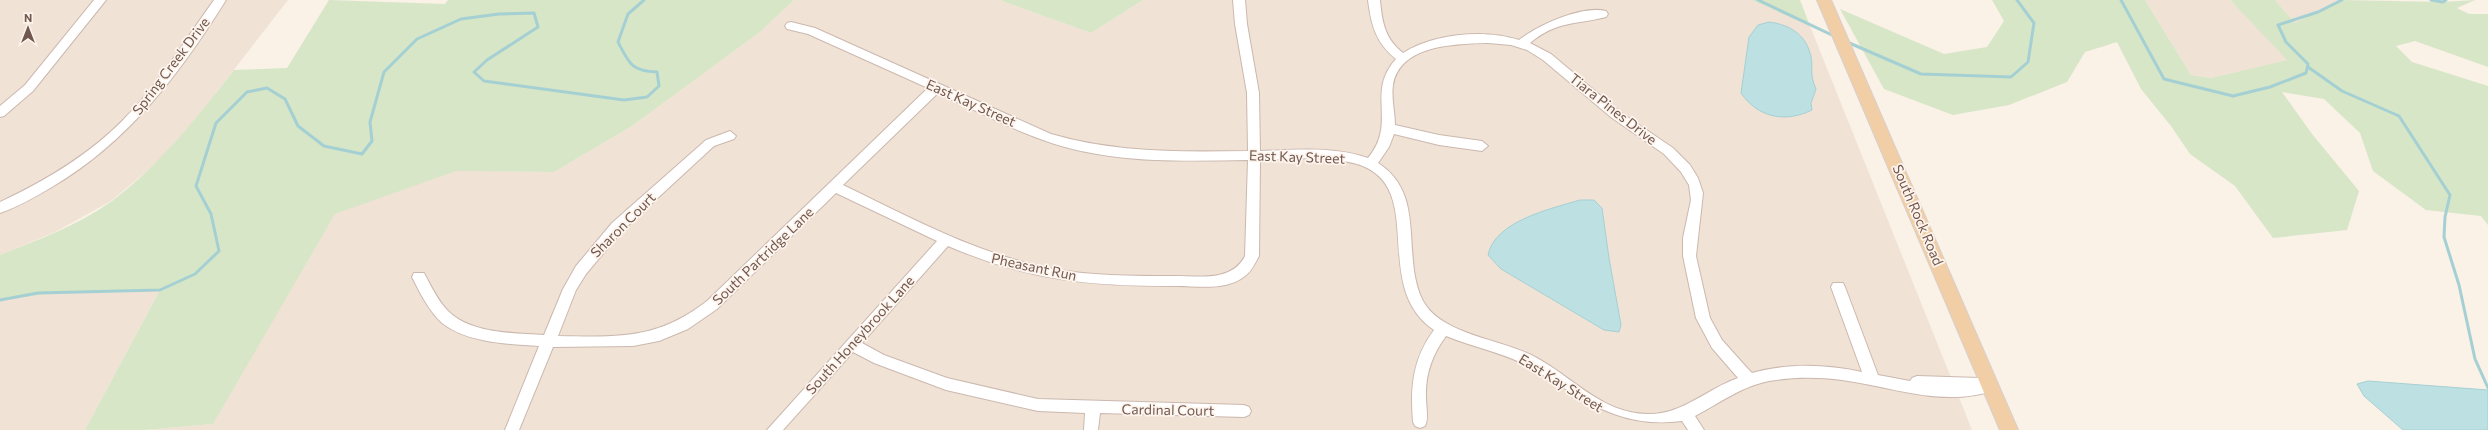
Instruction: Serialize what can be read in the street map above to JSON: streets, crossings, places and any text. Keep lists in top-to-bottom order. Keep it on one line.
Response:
{"streets":{"main road":["South Rock Road"],"street":["Spring Creek Drive","East Kay Street","Tiara Pines Drive","Sharon Court","South Partridge Lane","Pheasant Run","South Honeybrook Lane","Cardinal Court"]},"crossings":[["East Kay Street","Tiara Pines Drive"],["East Kay Street","South Rock Road"],["East Kay Street","South Partridge Lane"],["East Kay Street","Pheasant Run"],["Sharon Court","South Partridge Lane"],["South Partridge Lane","Pheasant Run"],["Pheasant Run","South Honeybrook Lane"],["South Honeybrook Lane","Cardinal Court"]],"north":"top"}
